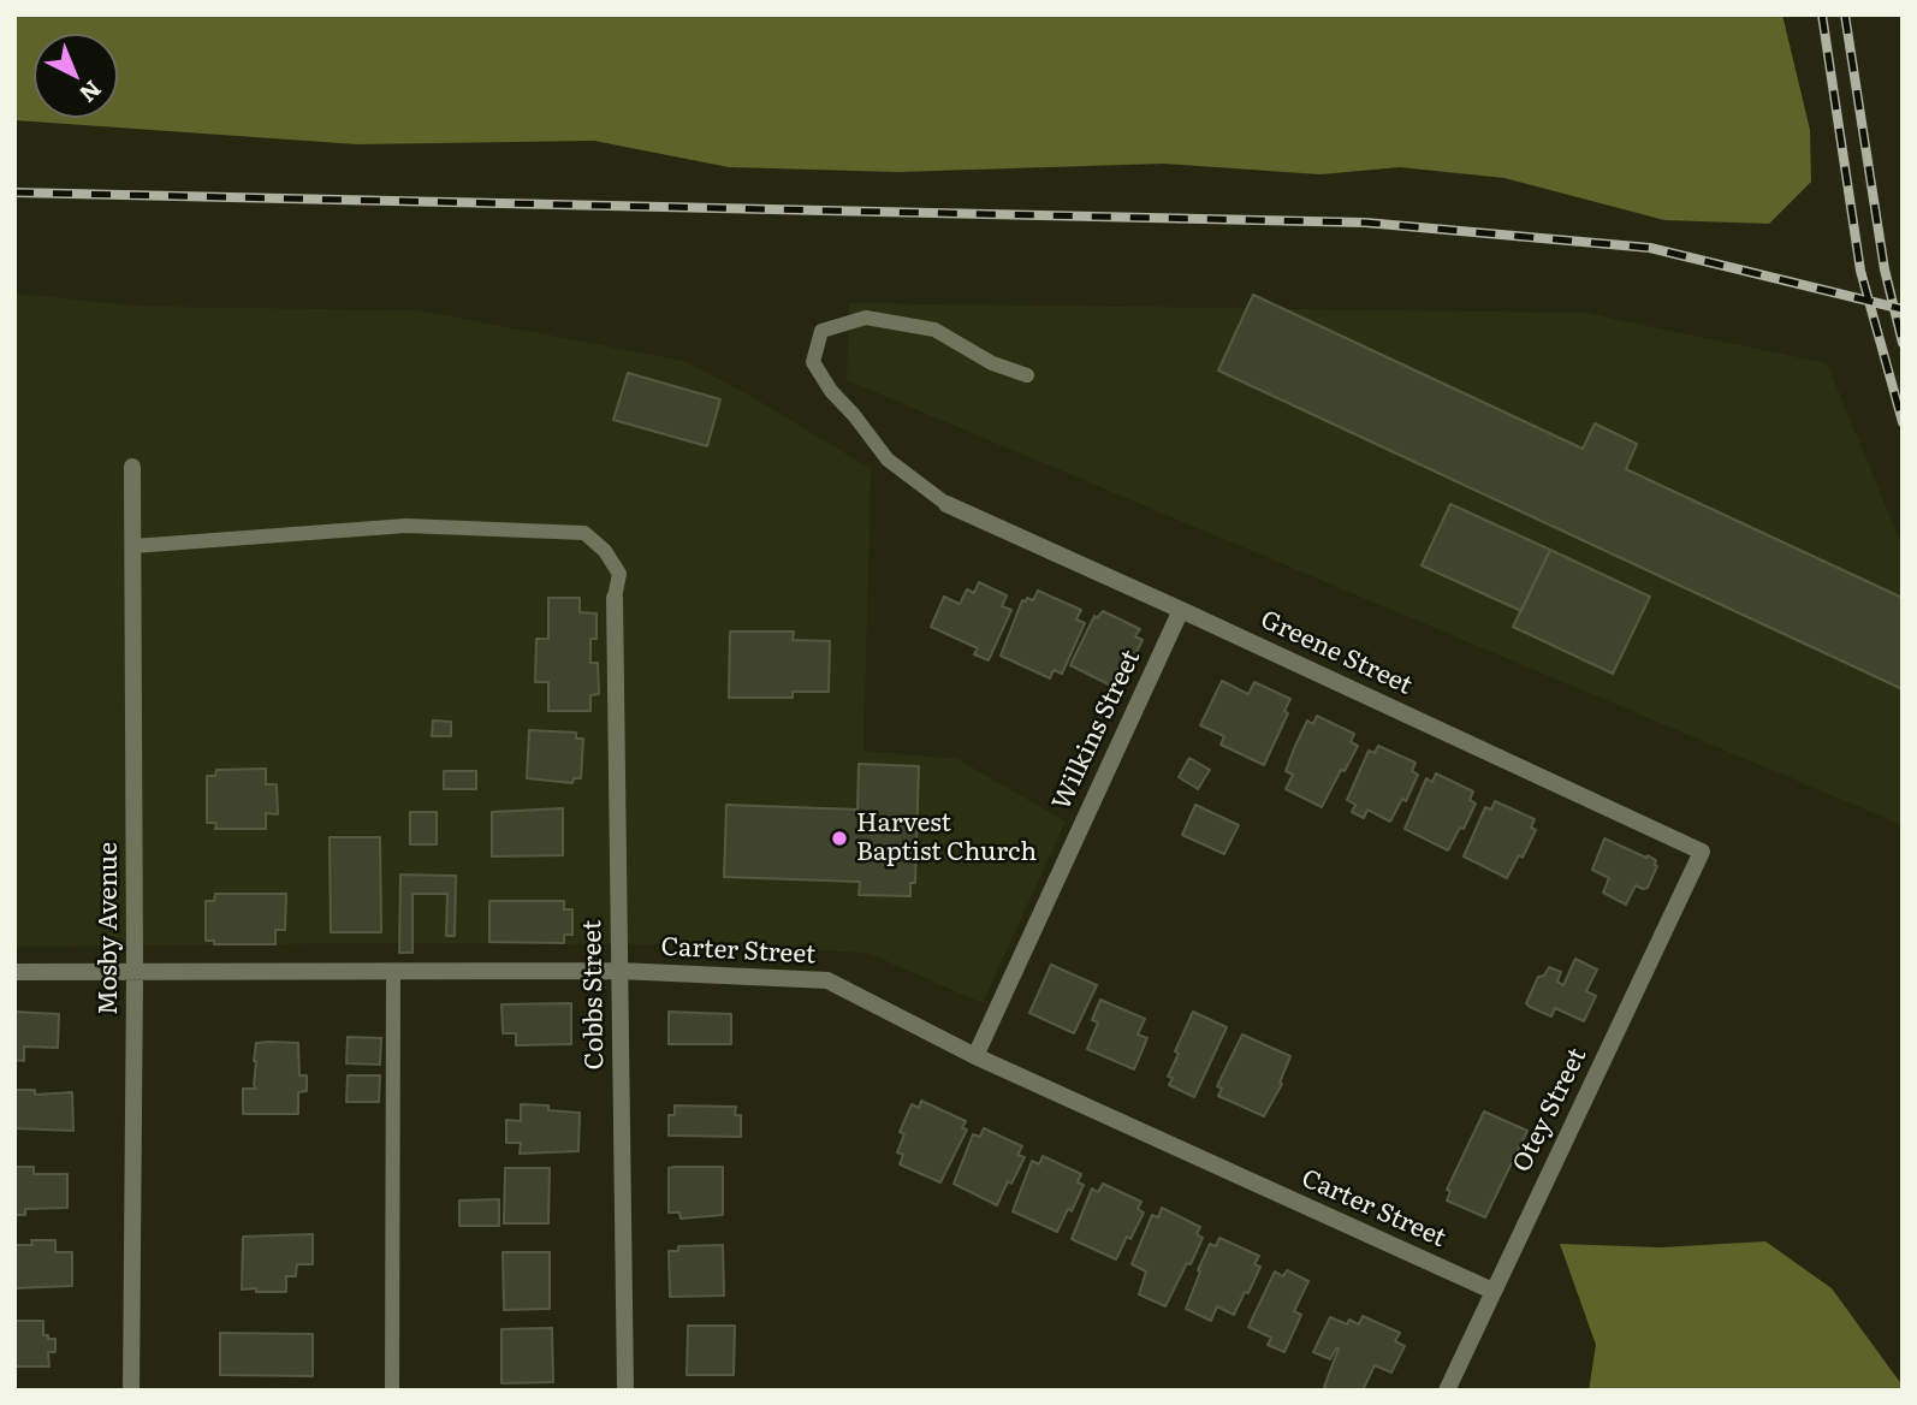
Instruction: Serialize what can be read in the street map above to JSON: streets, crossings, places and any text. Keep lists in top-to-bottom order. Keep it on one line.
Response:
{"streets":{"street":["Greene Street","Wilkins Street","Mosby Avenue","Carter Street","Cobbs Street","Otey Street"]},"crossings":[["Greene Street","Wilkins Street"],["Greene Street","Otey Street"],["Wilkins Street","Carter Street"],["Mosby Avenue","Carter Street"],["Carter Street","Cobbs Street"],["Carter Street","Otey Street"]],"places":["Harvest Baptist Church"],"north":"bottom right"}
